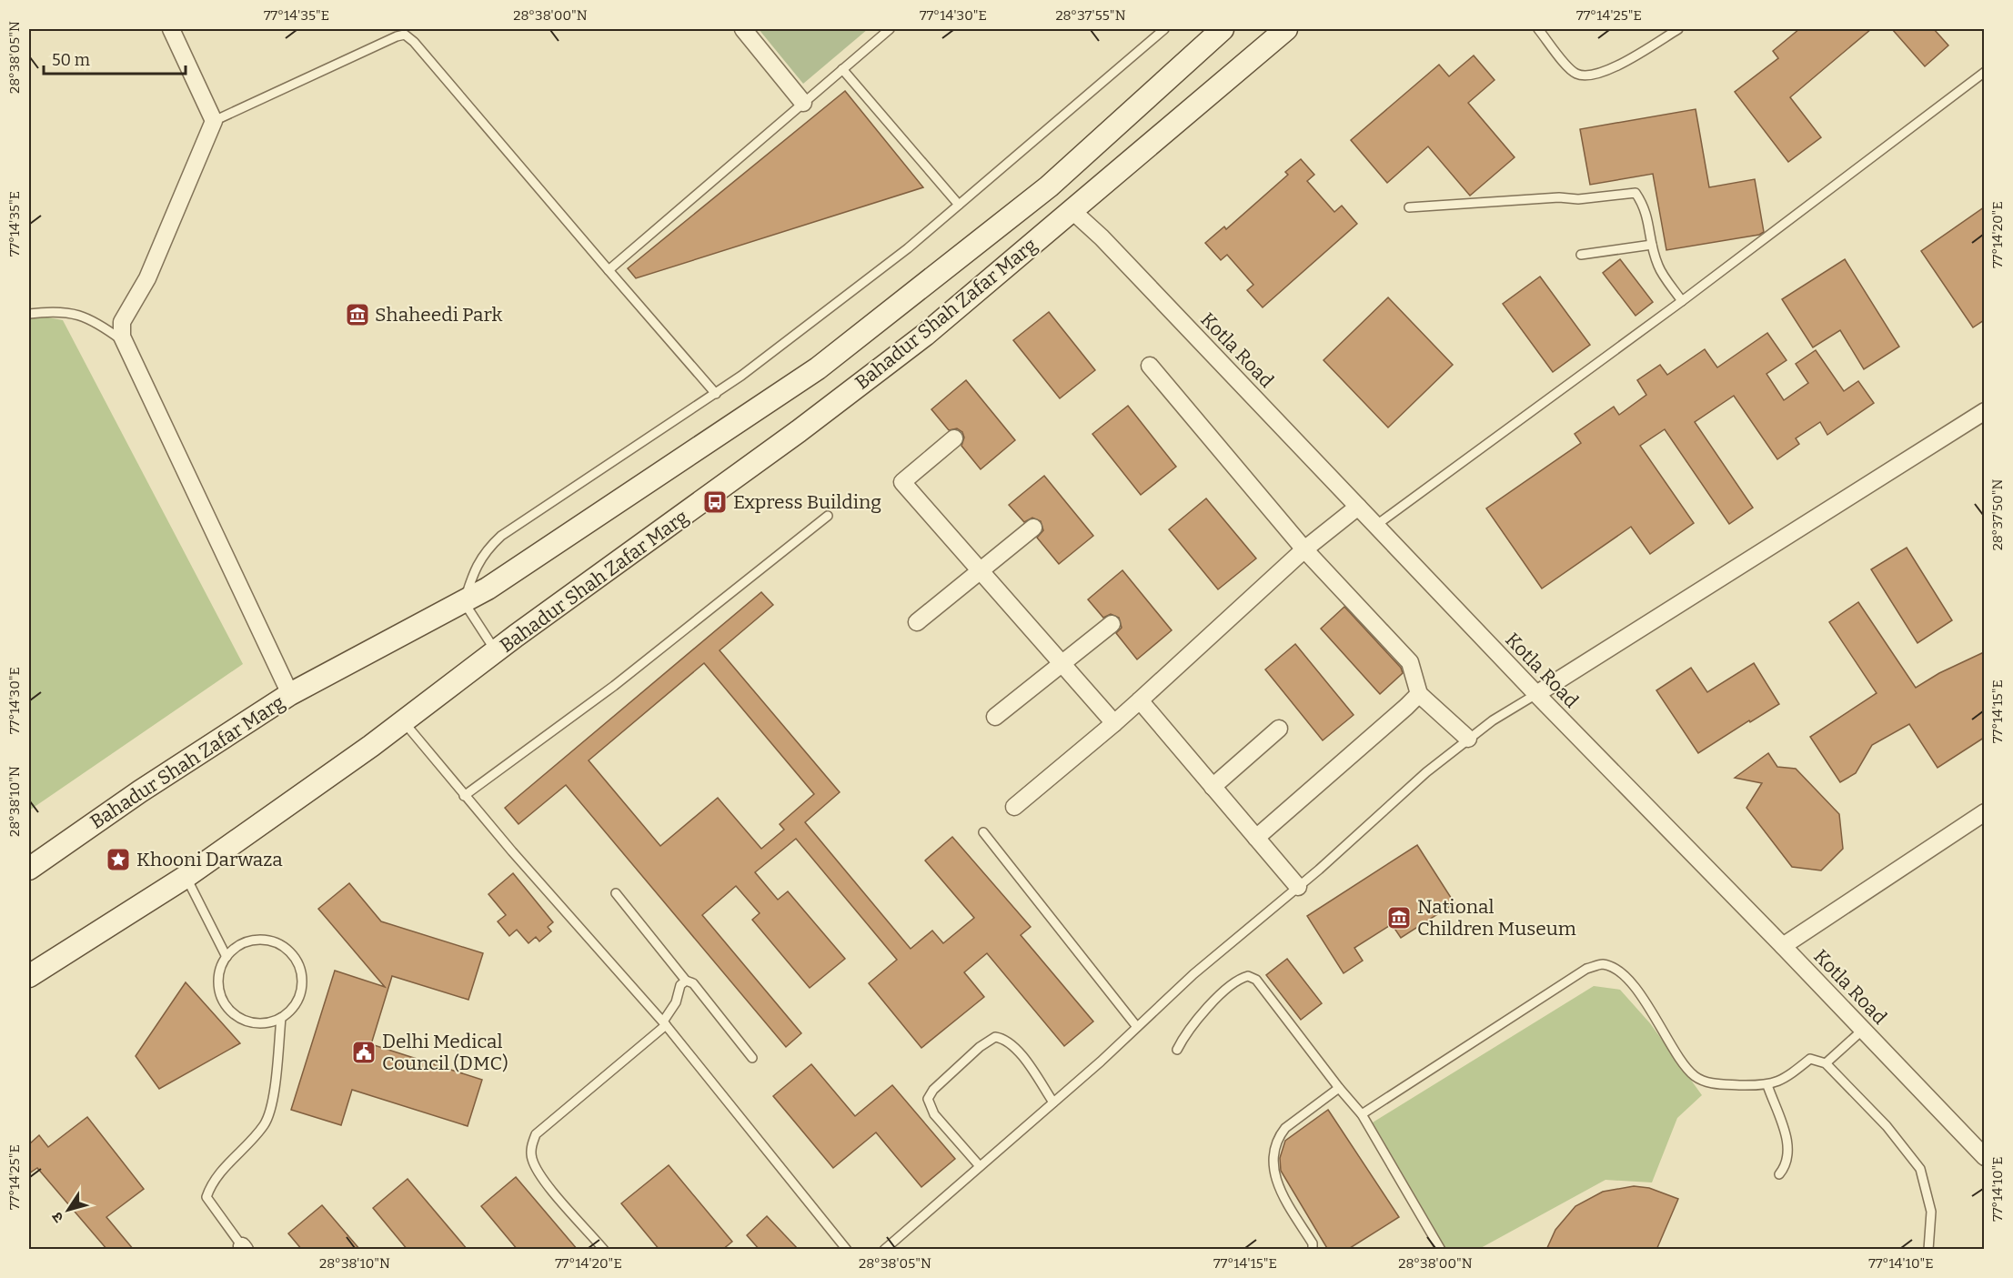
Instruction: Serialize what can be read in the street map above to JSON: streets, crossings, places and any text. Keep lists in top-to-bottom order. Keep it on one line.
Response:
{"streets":{"main road":["Bahadur Shah Zafar Marg"],"street":["Kotla Road"]},"crossings":[["Bahadur Shah Zafar Marg","Kotla Road"]],"places":{"museum":["Shaheedi Park","National Children Museum"],"bus stop":["Express Building"],"place":["Khooni Darwaza"],"public building":["Delhi Medical Council (DMC)"]},"scale_bar":"50 m","north":"bottom left","coordinates":["77°14'35\"E","28°38'00\"N","77°14'30\"E","28°37'55\"N","77°14'25\"E","28°38'05\"N","77°14'20\"E","28°37'50\"N","77°14'15\"E","28°38'10\"N","77°14'10\"E"]}
